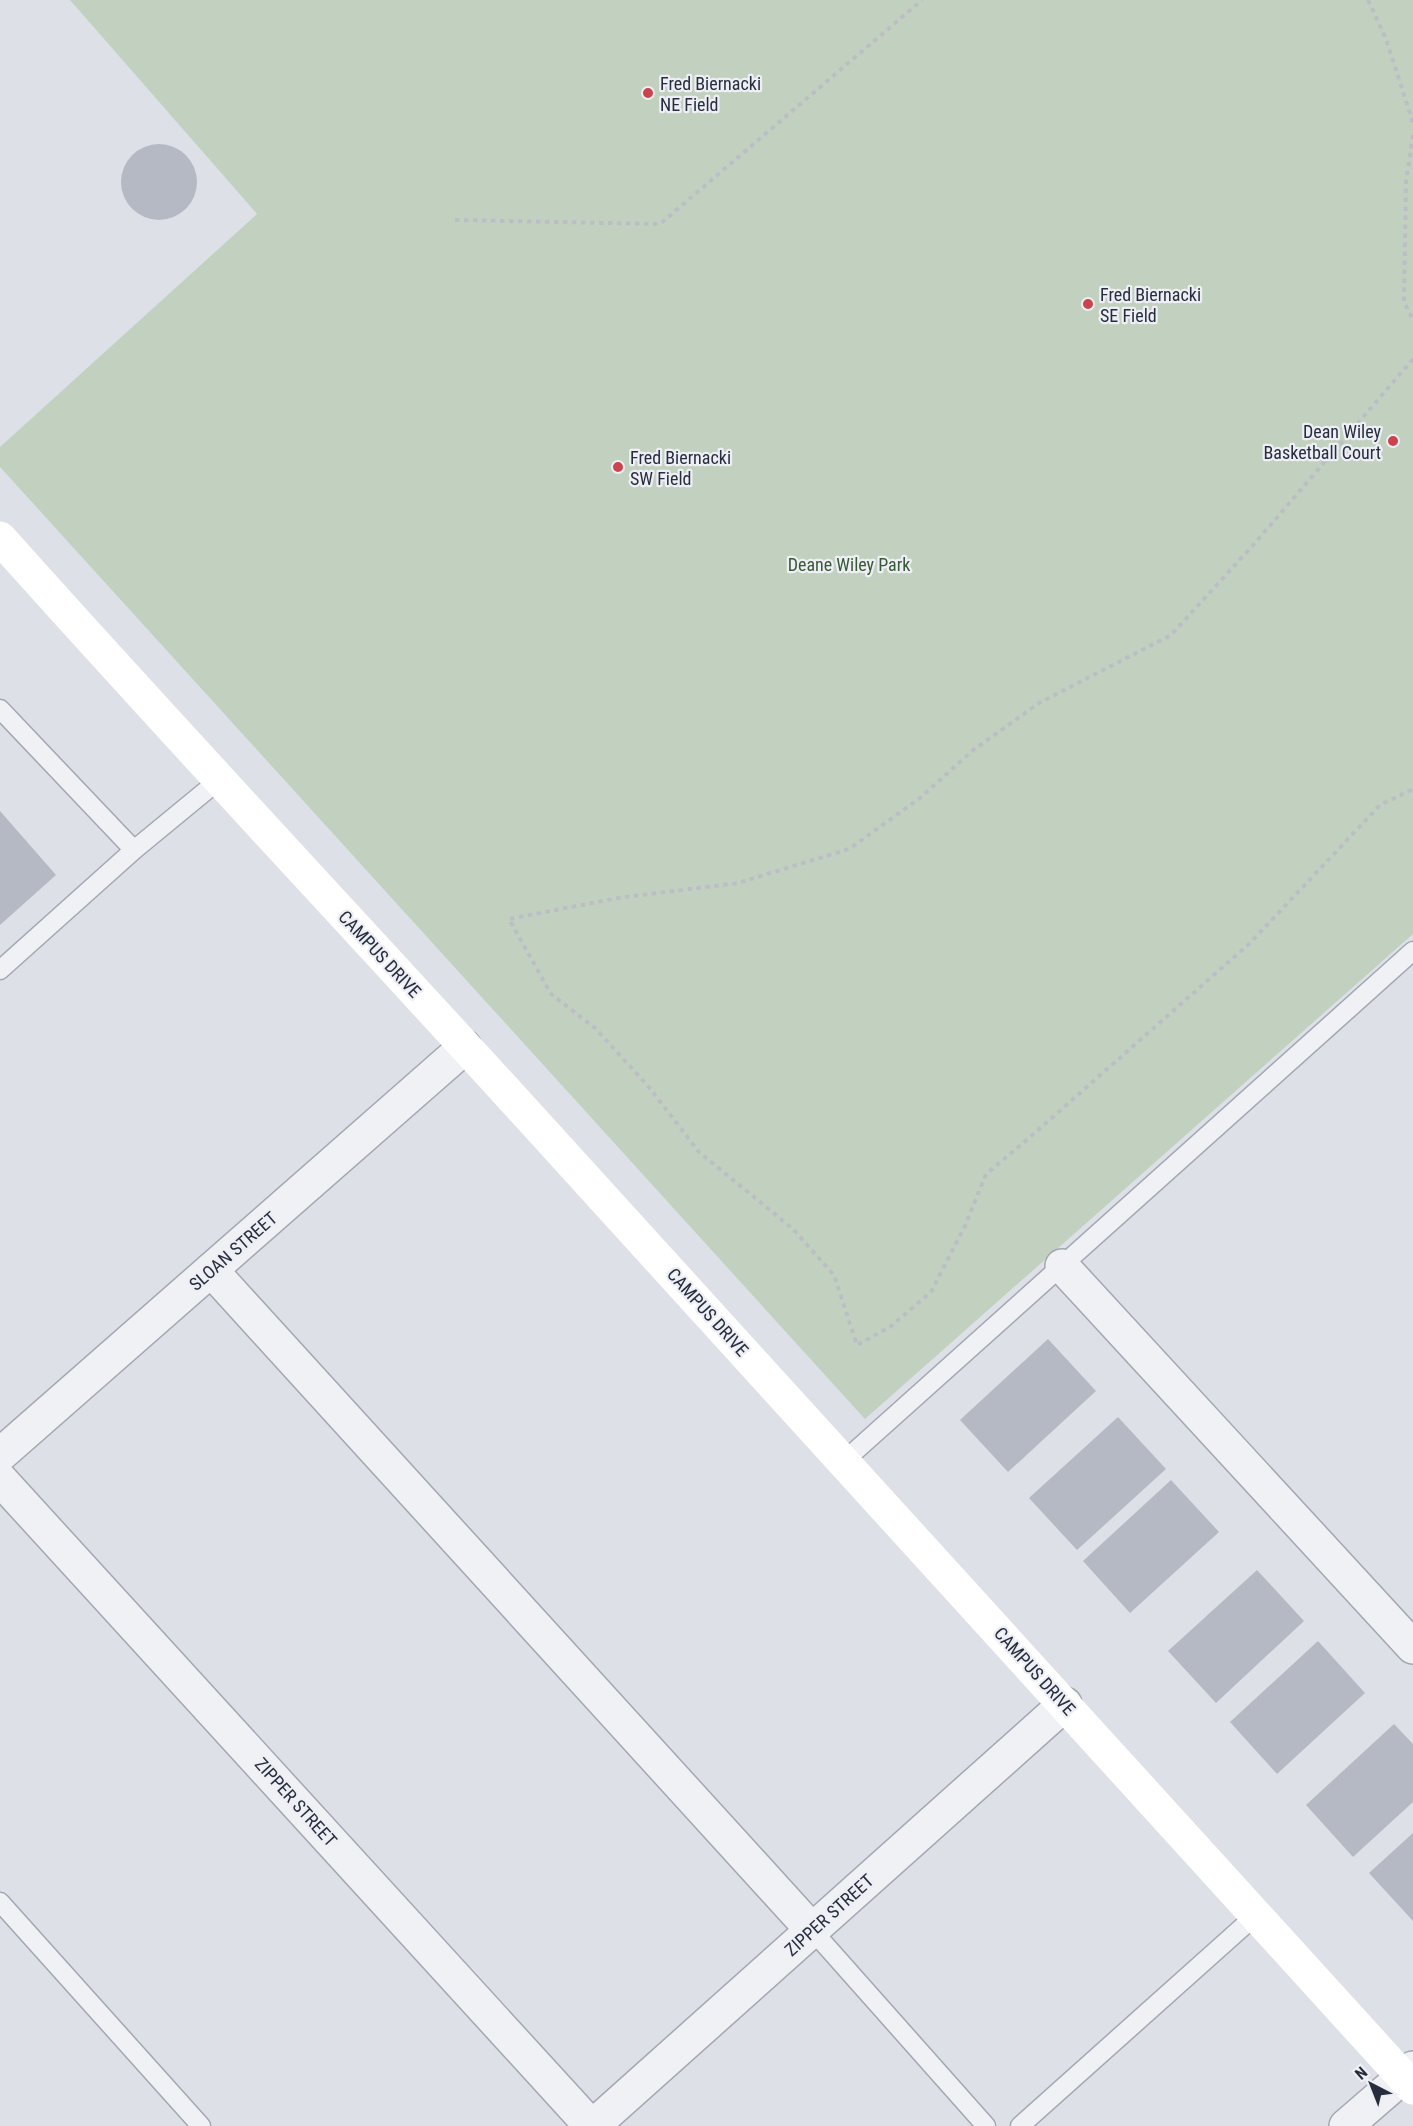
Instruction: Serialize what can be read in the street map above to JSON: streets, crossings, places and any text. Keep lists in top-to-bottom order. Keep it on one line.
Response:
{"streets":{"main road":["CAMPUS DRIVE"],"street":["SLOAN STREET","ZIPPER STREET"]},"crossings":[["CAMPUS DRIVE","SLOAN STREET"],["CAMPUS DRIVE","ZIPPER STREET"]],"parks":["Deane Wiley Park"],"places":["Fred Biernacki NE Field","Fred Biernacki SE Field","Dean Wiley Basketball Court","Fred Biernacki SW Field"],"north":"top left"}
